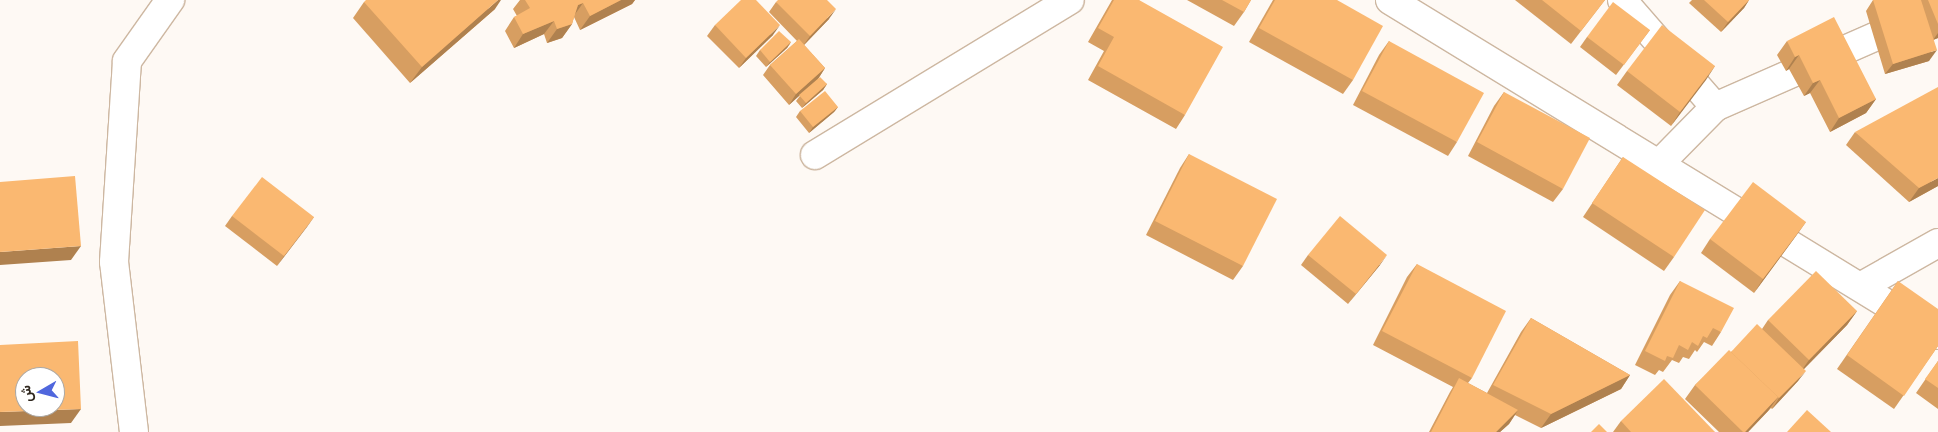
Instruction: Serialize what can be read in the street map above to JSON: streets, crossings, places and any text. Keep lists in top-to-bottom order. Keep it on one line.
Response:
{"north":"left"}
